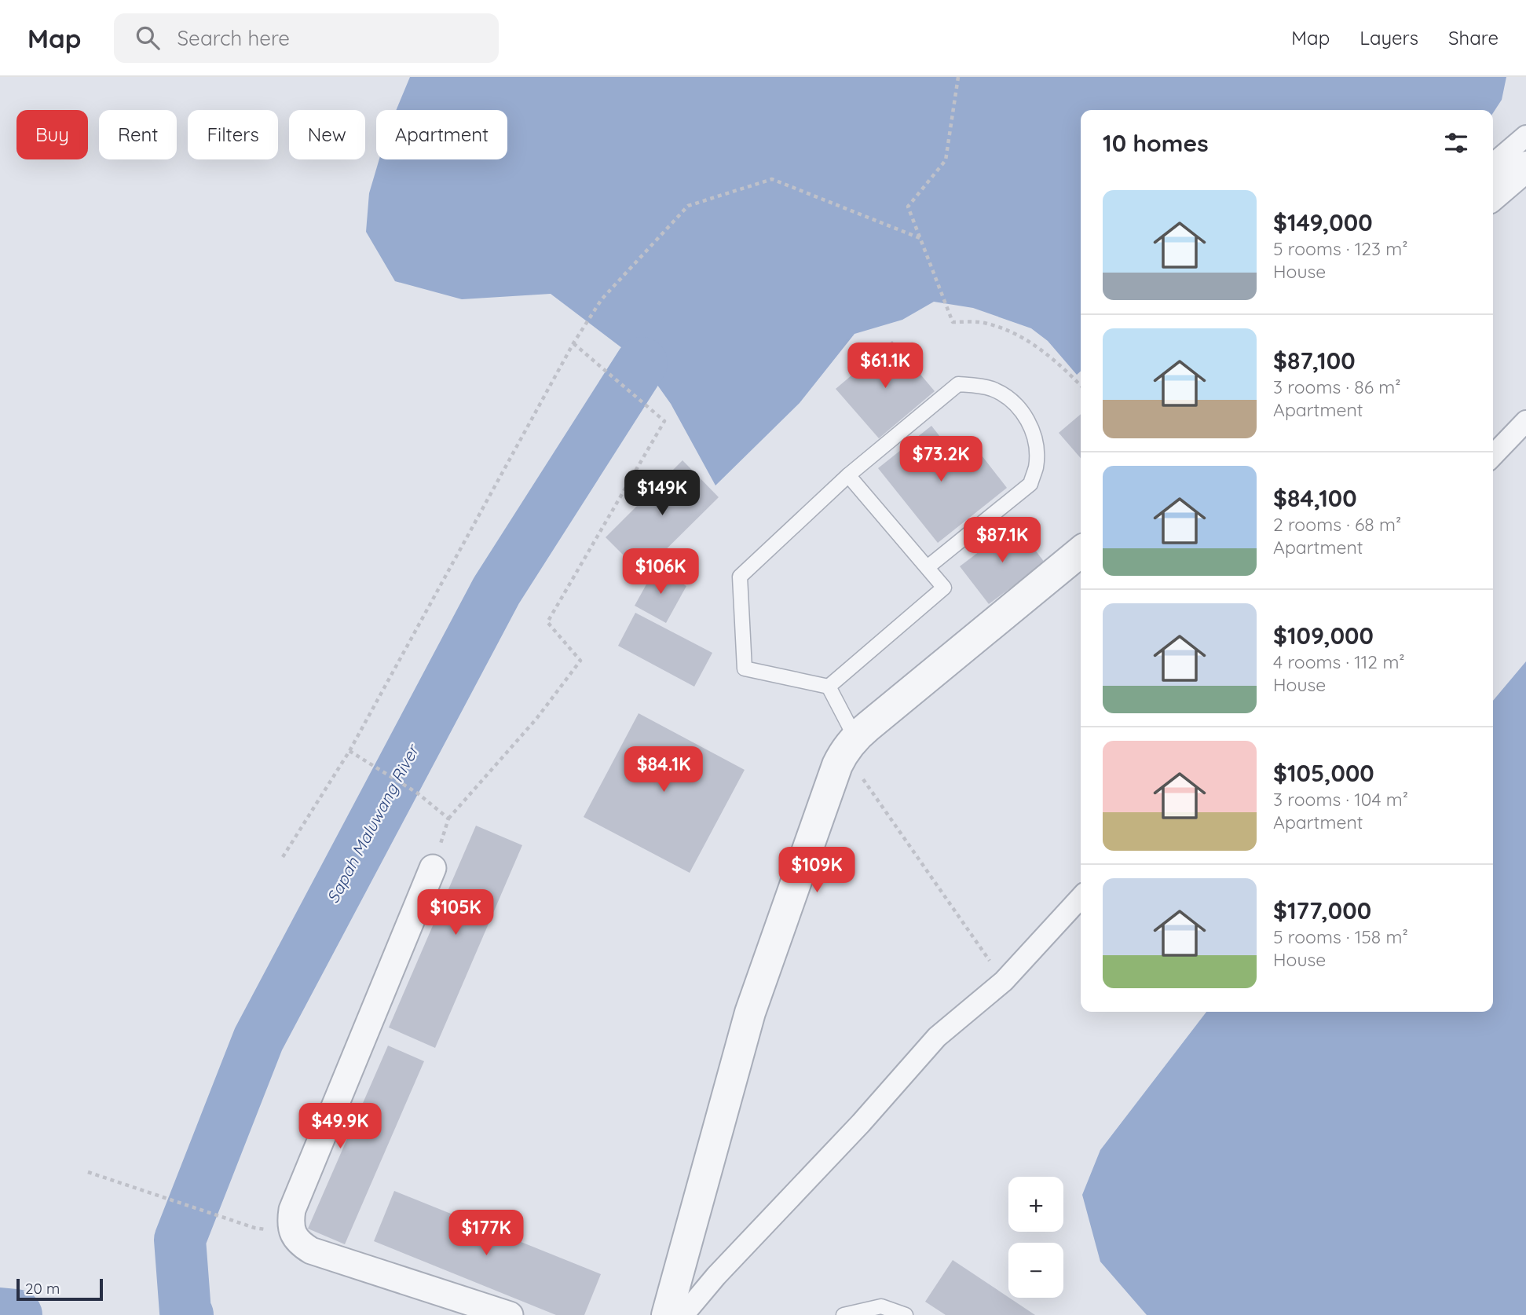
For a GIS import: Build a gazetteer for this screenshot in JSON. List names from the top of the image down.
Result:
{
  "water": ["Sapah Maluwang River"],
  "scale_bar": "20 m",
  "page": {
    "header": "Map",
    "search": "Search here",
    "nav": ["Map", "Layers", "Share"],
    "chip": [
      "Buy",
      "Rent",
      "Filters",
      "New",
      "Apartment"
    ],
    "heading": "10 homes",
    "list": [
      {
        "name": "$149,000",
        "note": "5 rooms · 123 m² · House"
      },
      {
        "name": "$87,100",
        "note": "3 rooms · 86 m² · Apartment"
      },
      {
        "name": "$84,100",
        "note": "2 rooms · 68 m² · Apartment"
      },
      {
        "name": "$109,000",
        "note": "4 rooms · 112 m² · House"
      },
      {
        "name": "$105,000",
        "note": "3 rooms · 104 m² · Apartment"
      },
      {
        "name": "$177,000",
        "note": "5 rooms · 158 m² · House"
      }
    ],
    "price": [
      "$61.1K",
      "$73.2K",
      "$149K",
      "$87.1K",
      "$106K",
      "$84.1K",
      "$109K",
      "$105K",
      "$49.9K",
      "$177K"
    ],
    "map_buttons": ["+", "−"],
    "scale": "20 m"
  }
}
